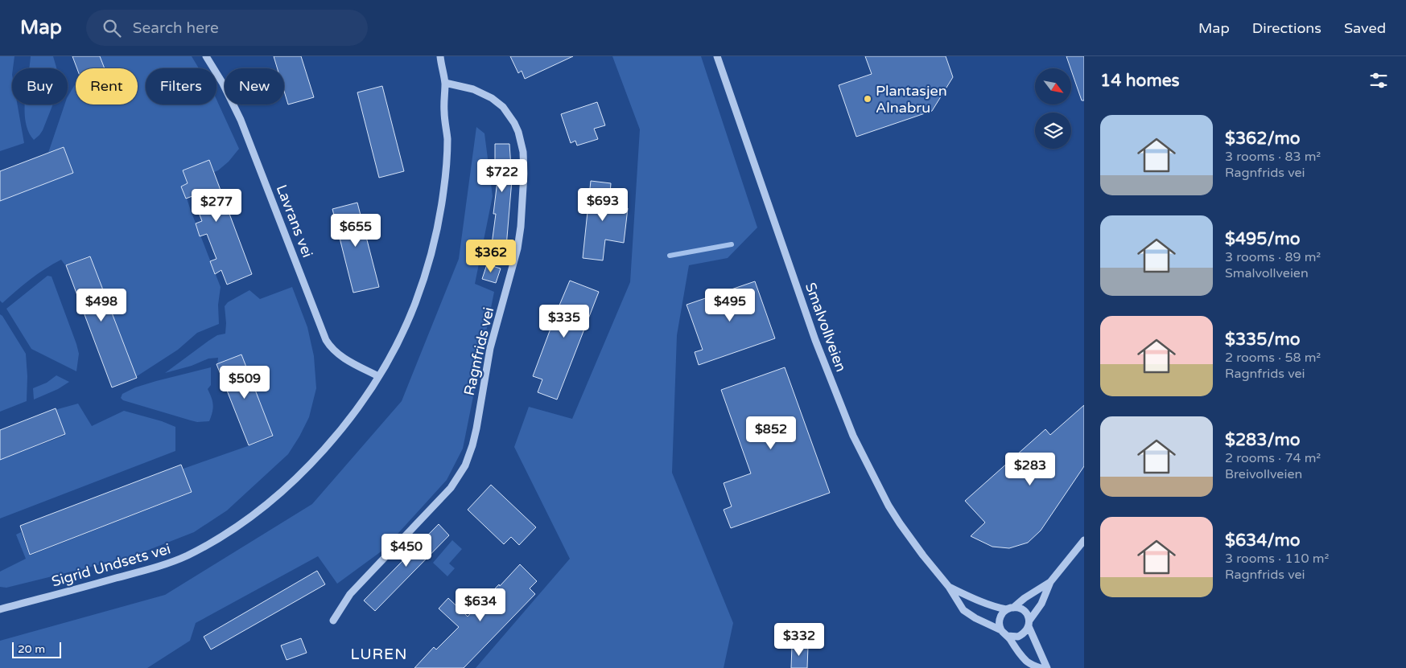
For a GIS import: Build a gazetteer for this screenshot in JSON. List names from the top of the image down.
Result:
{
  "streets": {
    "street": [
      "Lavrans vei",
      "Smalvollveien",
      "Ragnfrids vei",
      "Sigrid Undsets vei"
    ]
  },
  "crossings": [
    ["Lavrans vei", "Sigrid Undsets vei"],
    ["Ragnfrids vei", "Sigrid Undsets vei"]
  ],
  "districts": ["LUREN"],
  "places": ["Plantasjen Alnabru"],
  "scale_bar": "20 m",
  "north": "bottom right",
  "page": {
    "header": "Map",
    "search": "Search here",
    "nav": ["Map", "Directions", "Saved"],
    "heading": "14 homes",
    "chip": [
      "Buy",
      "Rent",
      "Filters",
      "New"
    ],
    "list": [
      {
        "name": "$362/mo",
        "note": "3 rooms · 83 m² · Ragnfrids vei"
      },
      {
        "name": "$495/mo",
        "note": "3 rooms · 89 m² · Smalvollveien"
      },
      {
        "name": "$335/mo",
        "note": "2 rooms · 58 m² · Ragnfrids vei"
      },
      {
        "name": "$283/mo",
        "note": "2 rooms · 74 m² · Breivollveien"
      },
      {
        "name": "$634/mo",
        "note": "3 rooms · 110 m² · Ragnfrids vei"
      }
    ],
    "price": [
      "$722",
      "$693",
      "$277",
      "$655",
      "$362",
      "$498",
      "$495",
      "$335",
      "$509",
      "$852",
      "$283",
      "$450",
      "$634",
      "$332"
    ],
    "scale": "20 m"
  }
}
